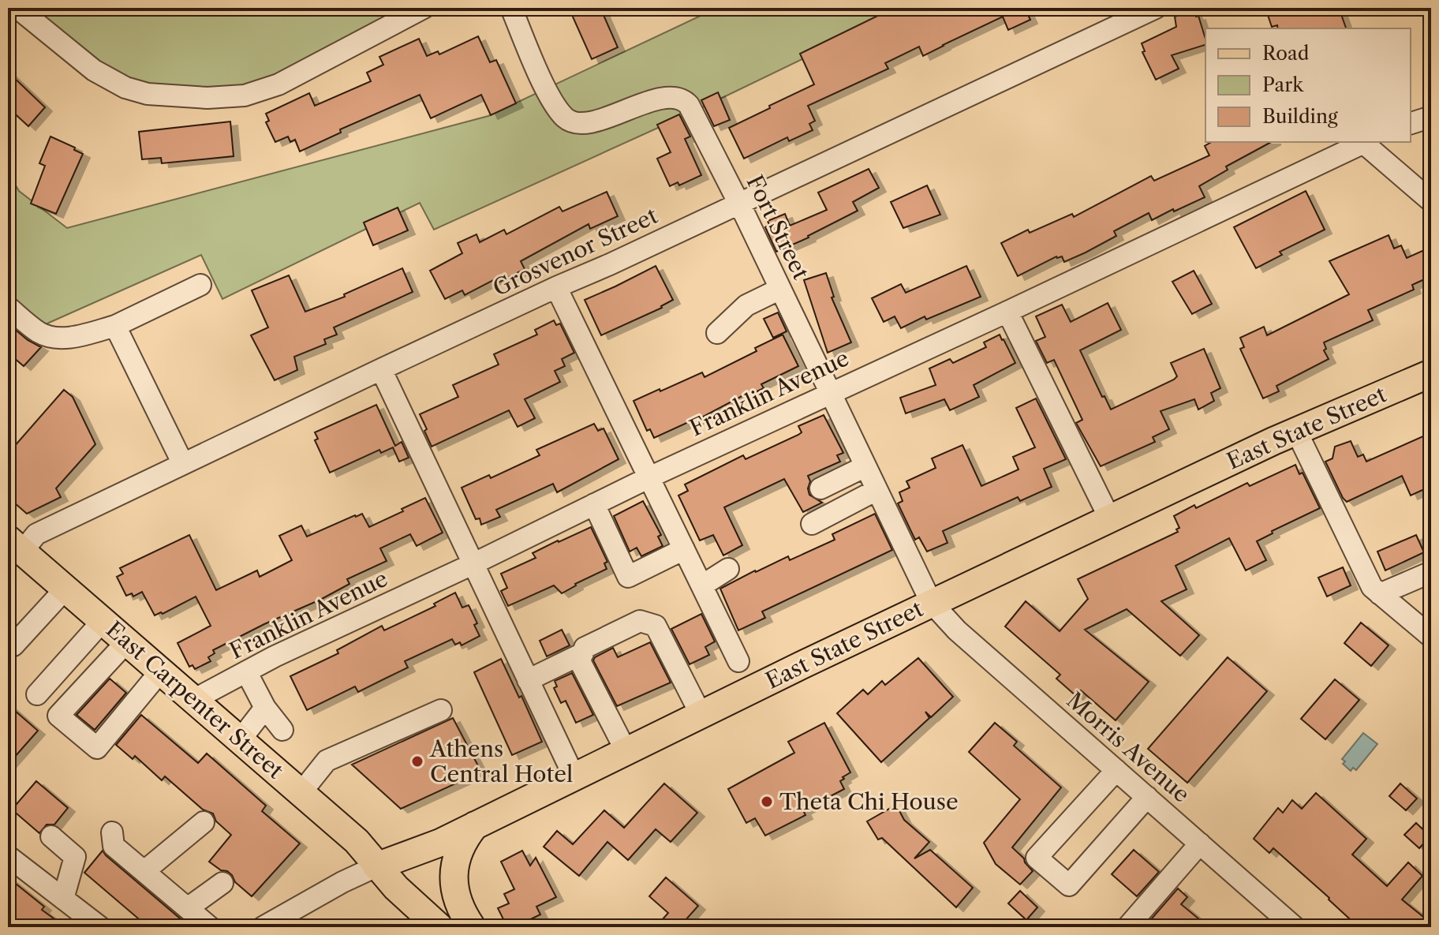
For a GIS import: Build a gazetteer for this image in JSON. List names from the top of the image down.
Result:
{
  "streets": {
    "main road": ["East State Street", "East Carpenter Street"],
    "street": [
      "Fort Street",
      "Grosvenor Street",
      "Franklin Avenue",
      "Morris Avenue"
    ]
  },
  "crossings": [
    ["Fort Street", "Grosvenor Street"],
    ["Fort Street", "Franklin Avenue"],
    ["Fort Street", "East State Street"],
    ["Fort Street", "Morris Avenue"],
    ["Grosvenor Street", "East Carpenter Street"],
    ["Franklin Avenue", "East Carpenter Street"],
    ["East State Street", "East Carpenter Street"],
    ["East State Street", "Morris Avenue"]
  ],
  "places": ["Athens Central Hotel", "Theta Chi House"],
  "legend": ["Road", "Park", "Building"]
}
